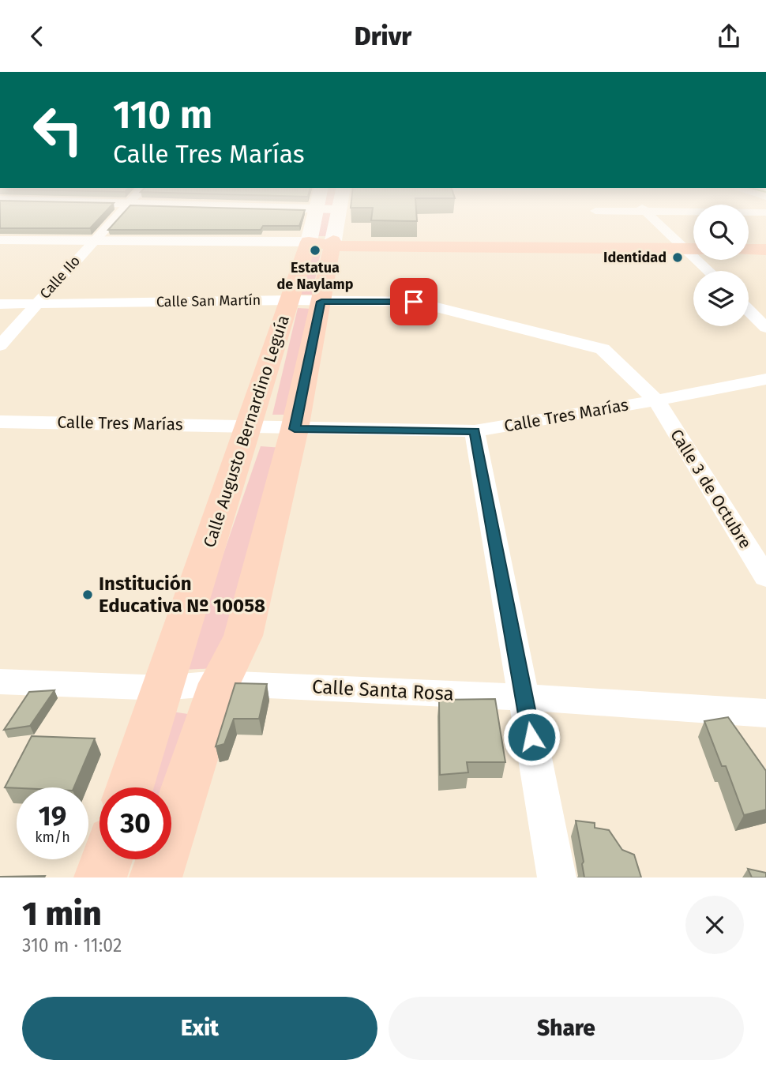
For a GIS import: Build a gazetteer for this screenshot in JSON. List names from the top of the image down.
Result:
{
  "streets": {
    "main road": ["Calle Augusto Bernardino Leguía"],
    "street": [
      "Calle Ilo",
      "Calle San Martín",
      "Calle Tres Marías",
      "Calle 3 de Octubre",
      "Calle Santa Rosa"
    ]
  },
  "crossings": [
    ["Calle Ilo", "Calle San Martín"],
    ["Calle San Martín", "Calle Tres Marías"],
    ["Calle San Martín", "Calle Augusto Bernardino Leguía"],
    ["Calle San Martín", "Calle 3 de Octubre"],
    ["Calle Tres Marías", "Calle Augusto Bernardino Leguía"],
    ["Calle Tres Marías", "Calle 3 de Octubre"],
    ["Calle Augusto Bernardino Leguía", "Calle Santa Rosa"]
  ],
  "places": ["Estatua de Naylamp", "Identidad", "Institución Educativa Nº 10058"],
  "page": {
    "header": "Drivr",
    "turn": ["110 m", "Calle Tres Marías"],
    "speed": "19 km/h",
    "limit": "30",
    "heading": ["1 min", "310 m · 11:02"],
    "buttons": ["Exit", "Share"]
  }
}
